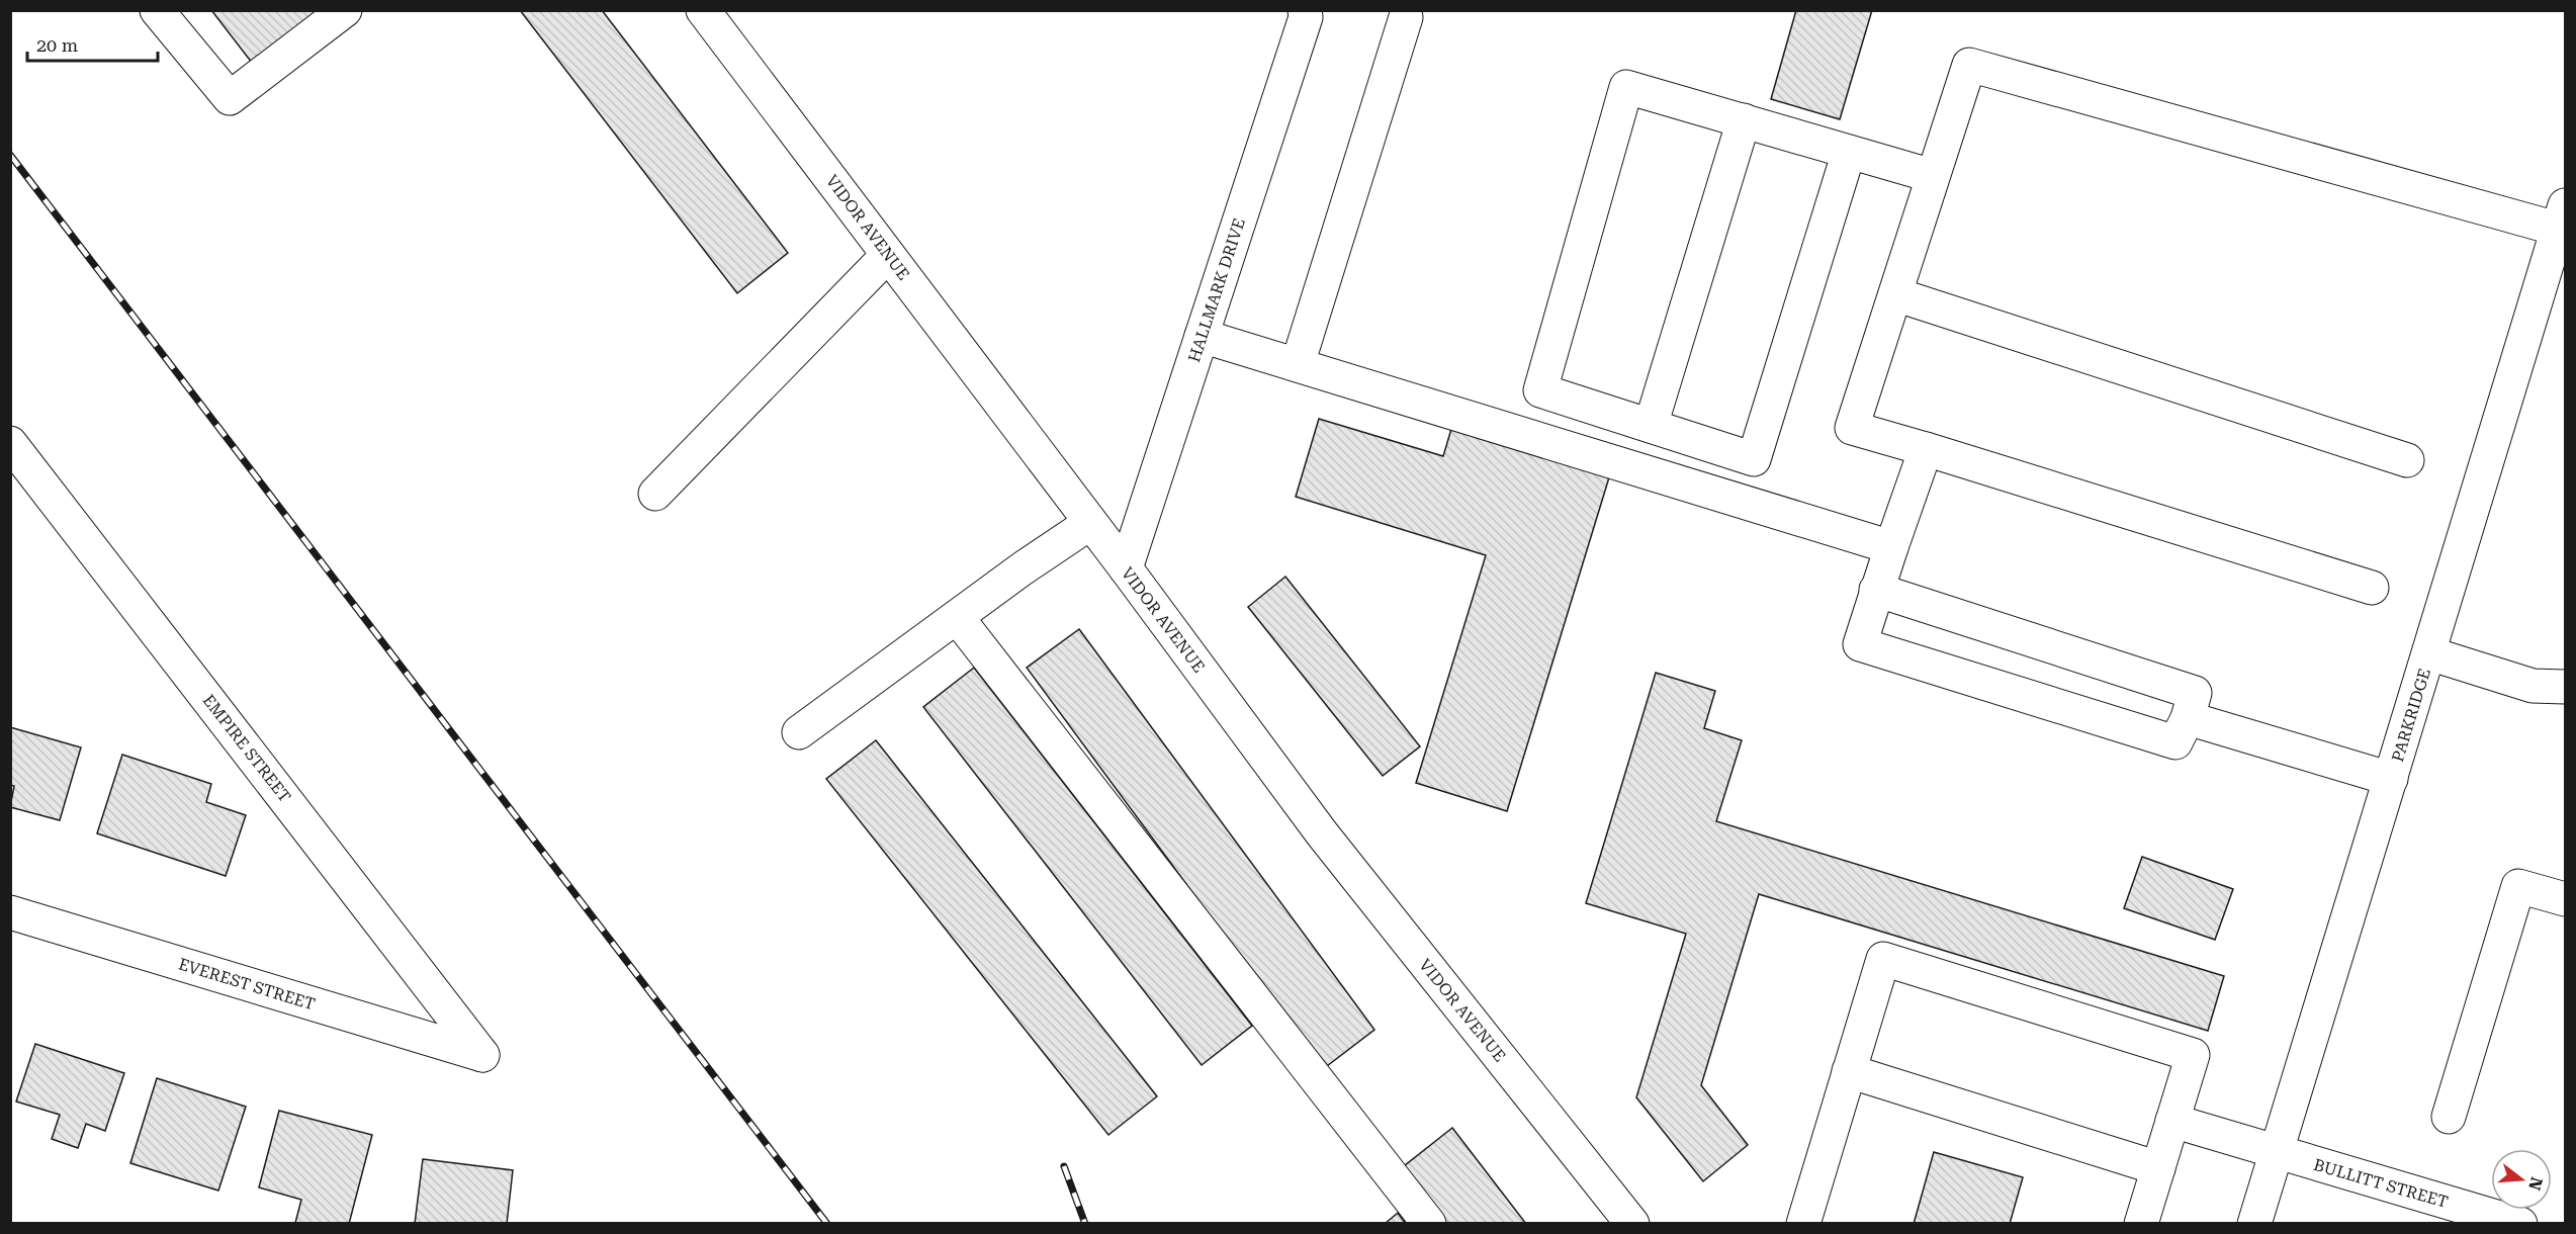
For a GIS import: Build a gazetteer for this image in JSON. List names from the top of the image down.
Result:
{
  "streets": {
    "street": [
      "VIDOR AVENUE",
      "HALLMARK DRIVE",
      "PARKRIDGE",
      "EMPIRE STREET",
      "EVEREST STREET",
      "BULLITT STREET"
    ]
  },
  "crossings": [
    ["VIDOR AVENUE", "HALLMARK DRIVE"],
    ["PARKRIDGE", "BULLITT STREET"],
    ["EMPIRE STREET", "EVEREST STREET"]
  ],
  "scale_bar": "20 m",
  "north": "right"
}
